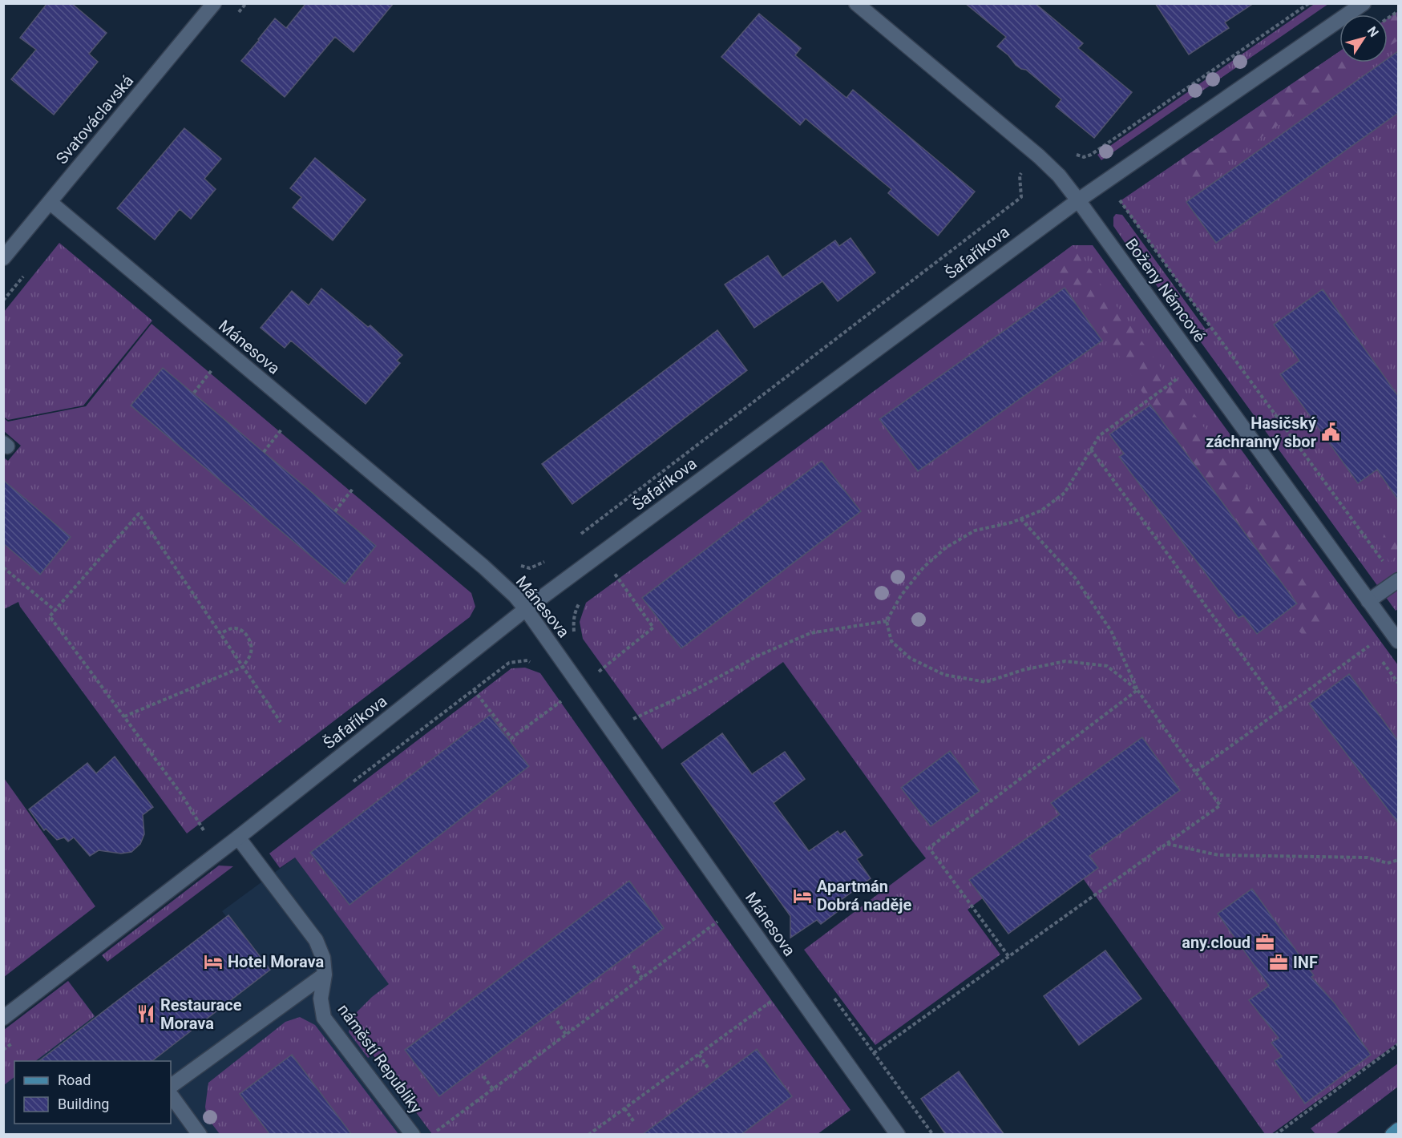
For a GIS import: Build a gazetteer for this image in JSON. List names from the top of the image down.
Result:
{
  "streets": {
    "street": [
      "Svatováclavská",
      "Šafaříkova",
      "Boženy Němcové",
      "Mánesova",
      "náměstí Republiky"
    ]
  },
  "crossings": [
    ["Svatováclavská", "Mánesova"],
    ["Šafaříkova", "Boženy Němcové"],
    ["Šafaříkova", "Mánesova"],
    ["Šafaříkova", "náměstí Republiky"]
  ],
  "places": {
    "public building": ["Hasičský záchranný sbor"],
    "hotel": ["Apartmán Dobrá naděje", "Hotel Morava"],
    "office": ["any.cloud", "INF"],
    "restaurant": ["Restaurace Morava"]
  },
  "legend": ["Road", "Building"],
  "north": "top right"
}
